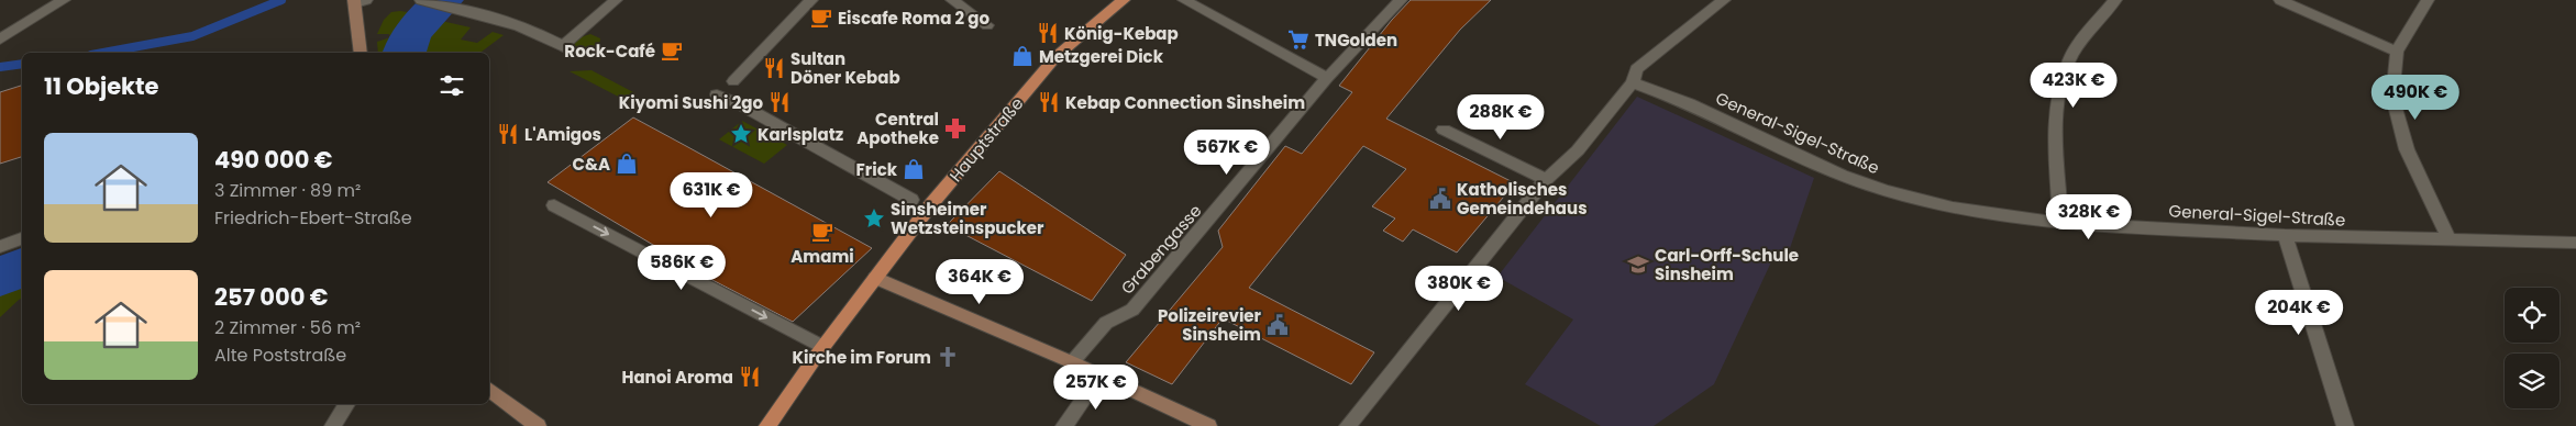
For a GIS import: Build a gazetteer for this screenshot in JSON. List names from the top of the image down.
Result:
{
  "streets": {
    "main road": ["Hauptstraße"],
    "street": ["General-Sigel-Straße", "Grabengasse"]
  },
  "places": {
    "cafe": ["Eiscafe Roma 2 go", "Rock-Café", "Amami"],
    "restaurant": [
      "König-Kebap",
      "Sultan Döner Kebab",
      "Kiyomi Sushi 2go",
      "Kebap Connection Sinsheim",
      "L'Amigos",
      "Hanoi Aroma"
    ],
    "supermarket": ["TNGolden"],
    "shop": ["Metzgerei Dick", "C&A", "Frick"],
    "pharmacy": ["Central Apotheke"],
    "place": ["Karlsplatz", "Sinsheimer Wetzsteinspucker"],
    "public building": ["Katholisches Gemeindehaus", "Polizeirevier Sinsheim"],
    "school or university": ["Carl-Orff-Schule Sinsheim"],
    "church": ["Kirche im Forum"]
  },
  "page": {
    "heading": "11 Objekte",
    "price": [
      "423K €",
      "490K €",
      "288K €",
      "567K €",
      "631K €",
      "328K €",
      "586K €",
      "364K €",
      "380K €",
      "204K €",
      "257K €"
    ],
    "list": [
      {
        "name": "490 000 €",
        "note": "3 Zimmer · 89 m² · Friedrich-Ebert-Straße"
      },
      {
        "name": "257 000 €",
        "note": "2 Zimmer · 56 m² · Alte Poststraße"
      }
    ]
  }
}
